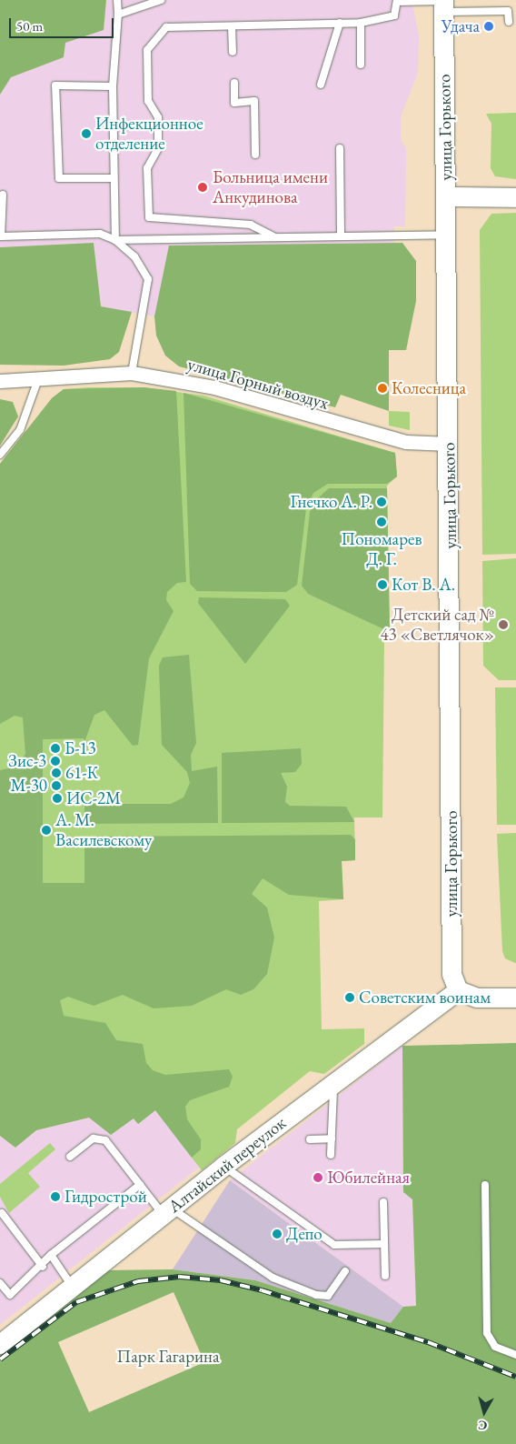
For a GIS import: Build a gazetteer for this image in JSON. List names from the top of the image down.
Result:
{
  "streets": {
    "main road": ["улица Горького", "Алтайский переулок"],
    "street": ["улица Горный воздух"]
  },
  "crossings": [
    ["улица Горького", "улица Горный воздух"],
    ["улица Горького", "Алтайский переулок"]
  ],
  "parks": ["Парк Гагарина"],
  "places": [
    "Удача",
    "Инфекционное отделение",
    "Больница имени Анкудинова",
    "Колесница",
    "Гнечко А. Р.",
    "Пономарев Д. Г.",
    "Кот В. А.",
    "Детский сад № 43 «Светлячок»",
    "Б-13",
    "Зис-3",
    "61-К",
    "М-30",
    "ИС-2М",
    "А. М. Василевскому",
    "Советским воинам",
    "Юбилейная",
    "Гидрострой",
    "Депо"
  ],
  "scale_bar": "50 m",
  "north": "bottom"
}
